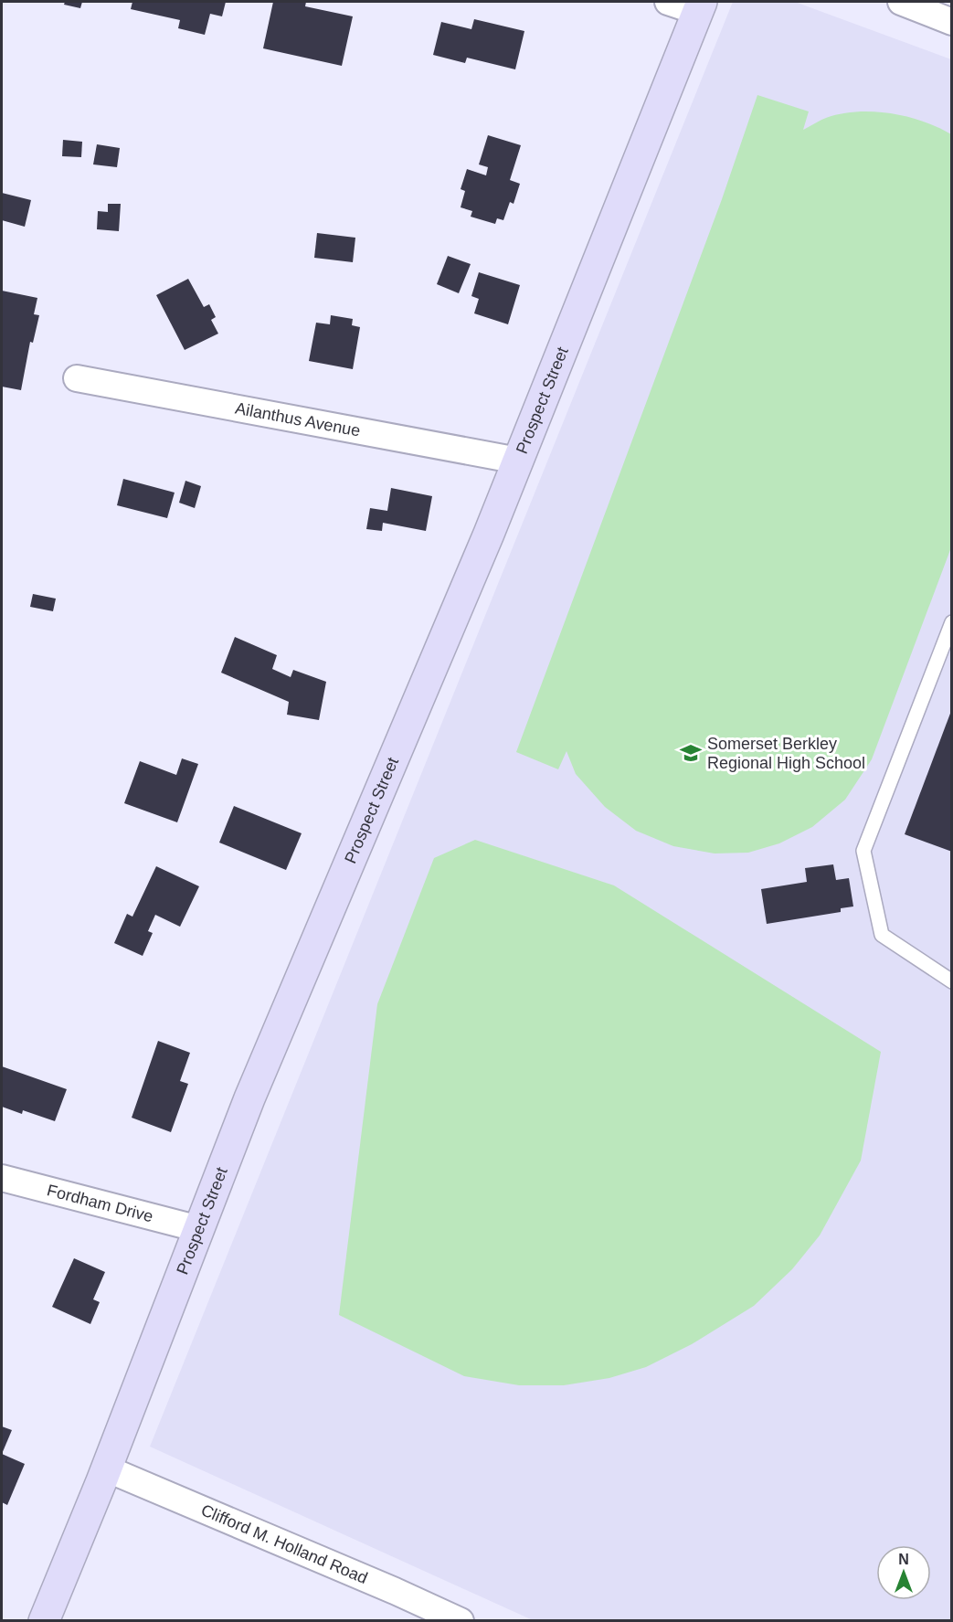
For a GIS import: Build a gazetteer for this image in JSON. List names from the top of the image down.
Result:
{
  "streets": {
    "street": [
      "Prospect Street",
      "Ailanthus Avenue",
      "Fordham Drive",
      "Clifford M. Holland Road"
    ]
  },
  "crossings": [
    ["Prospect Street", "Ailanthus Avenue"],
    ["Prospect Street", "Fordham Drive"],
    ["Prospect Street", "Clifford M. Holland Road"]
  ],
  "places": {
    "school or university": ["Somerset Berkley Regional High School"]
  },
  "north": "top"
}
